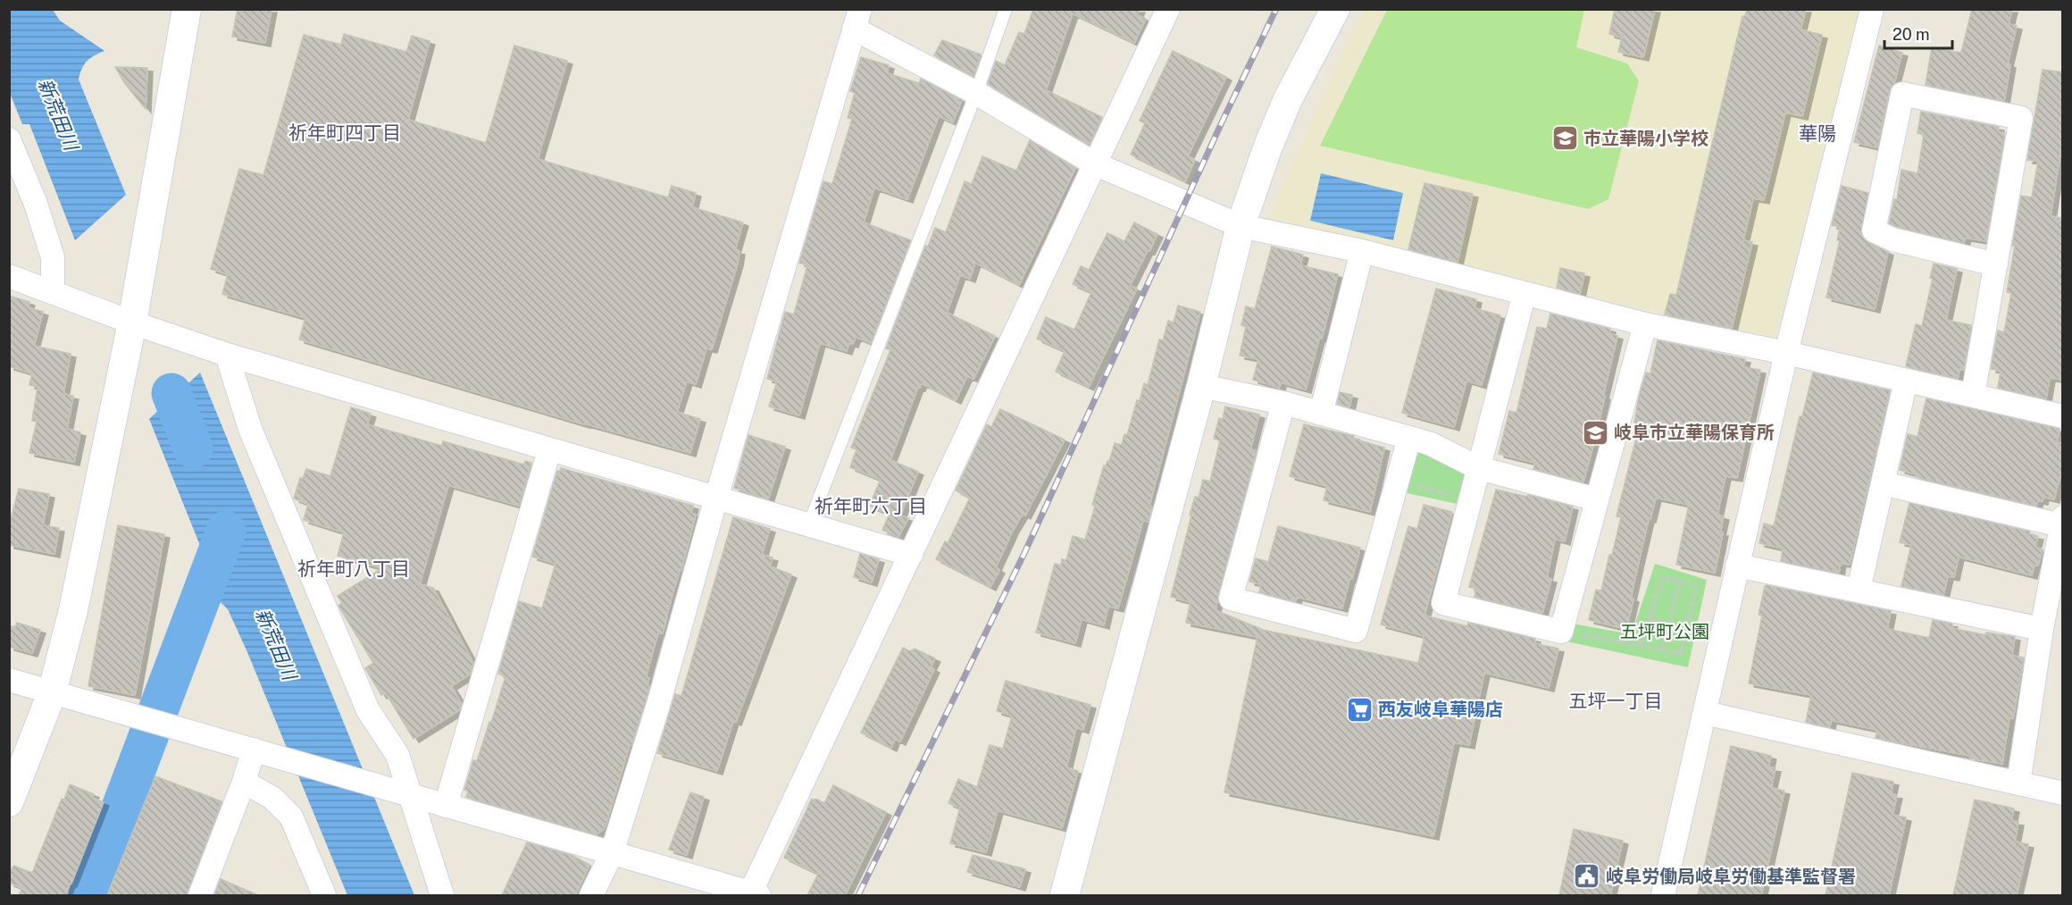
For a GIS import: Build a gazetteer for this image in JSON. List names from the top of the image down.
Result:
{
  "districts": [
    "祈年町四丁目",
    "華陽",
    "祈年町六丁目",
    "祈年町八丁目",
    "五坪一丁目"
  ],
  "water": ["新荒田川"],
  "parks": ["五坪町公園"],
  "places": {
    "school or university": ["市立華陽小学校", "岐阜市立華陽保育所"],
    "supermarket": ["西友岐阜華陽店"],
    "public building": ["岐阜労働局岐阜労働基準監督署"]
  },
  "scale_bar": "20 m"
}
